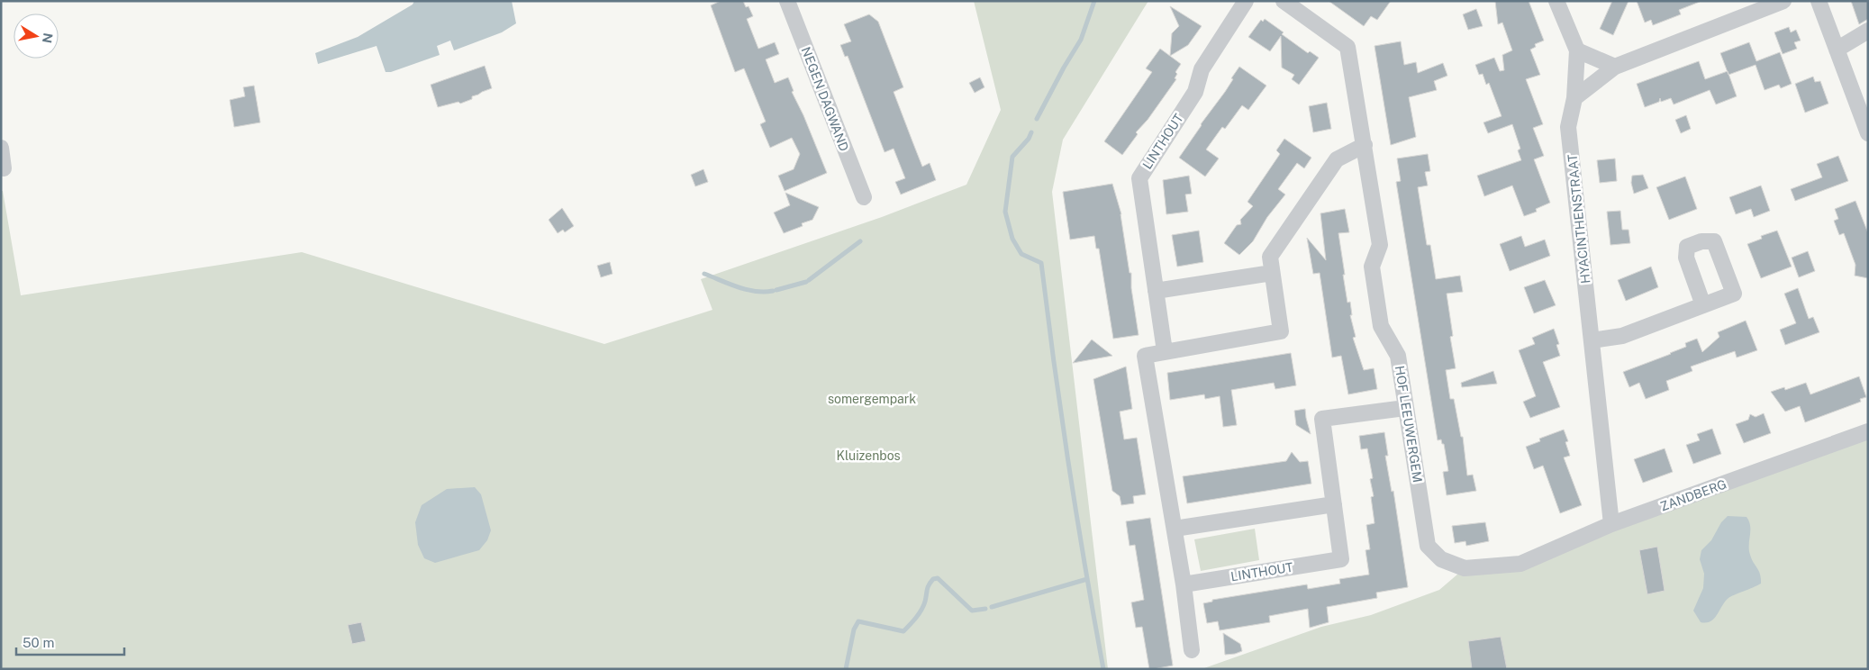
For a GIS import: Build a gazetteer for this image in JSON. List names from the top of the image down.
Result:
{
  "streets": {
    "street": [
      "NEGEN DAGWAND",
      "LINTHOUT",
      "HYACINTHENSTRAAT",
      "HOF LEEUWERGEM",
      "ZANDBERG"
    ]
  },
  "crossings": [
    ["LINTHOUT", "HOF LEEUWERGEM"],
    ["HYACINTHENSTRAAT", "ZANDBERG"],
    ["HOF LEEUWERGEM", "ZANDBERG"]
  ],
  "parks": ["somergempark", "Kluizenbos"],
  "scale_bar": "50 m",
  "north": "right"
}
